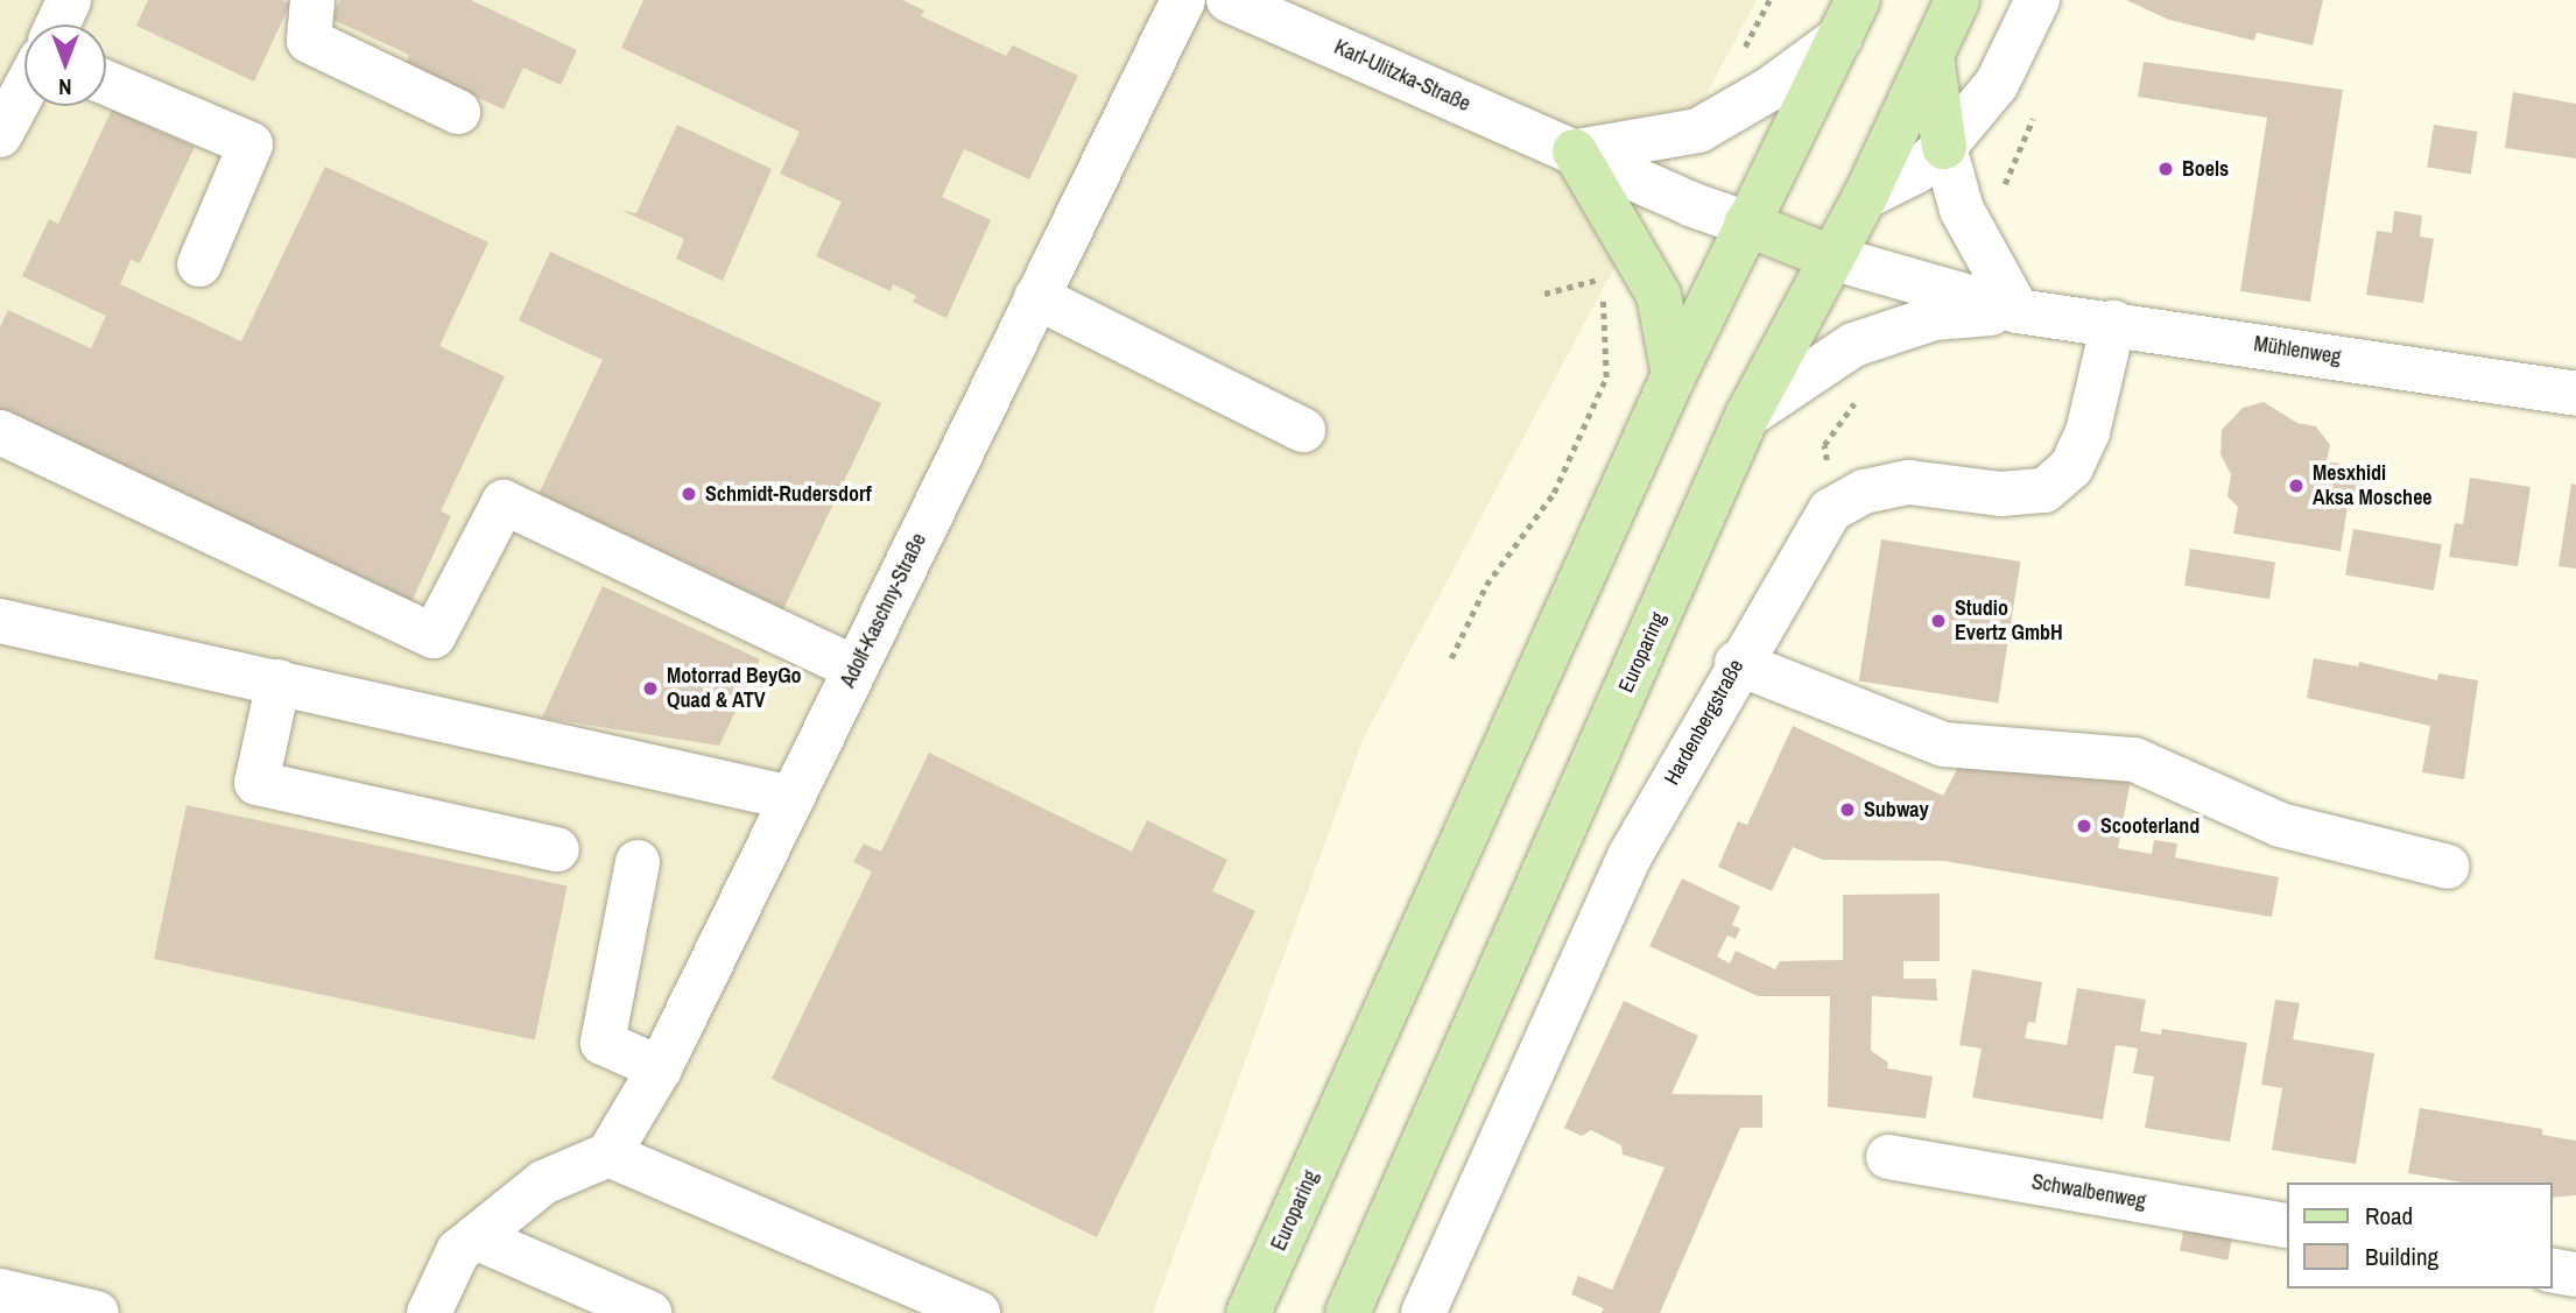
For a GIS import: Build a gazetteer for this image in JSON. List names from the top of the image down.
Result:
{
  "streets": {
    "main road": ["Europaring"],
    "street": [
      "Karl-Ulitzka-Straße",
      "Mühlenweg",
      "Adolf-Kaschny-Straße",
      "Hardenbergstraße",
      "Schwalbenweg"
    ]
  },
  "crossings": [
    ["Karl-Ulitzka-Straße", "Europaring"],
    ["Mühlenweg", "Europaring"]
  ],
  "places": [
    "Boels",
    "Mesxhidi Aksa Moschee",
    "Schmidt-Rudersdorf",
    "Studio Evertz GmbH",
    "Motorrad BeyGo Quad & ATV",
    "Subway",
    "Scooterland"
  ],
  "legend": ["Road", "Building"],
  "north": "bottom"
}
